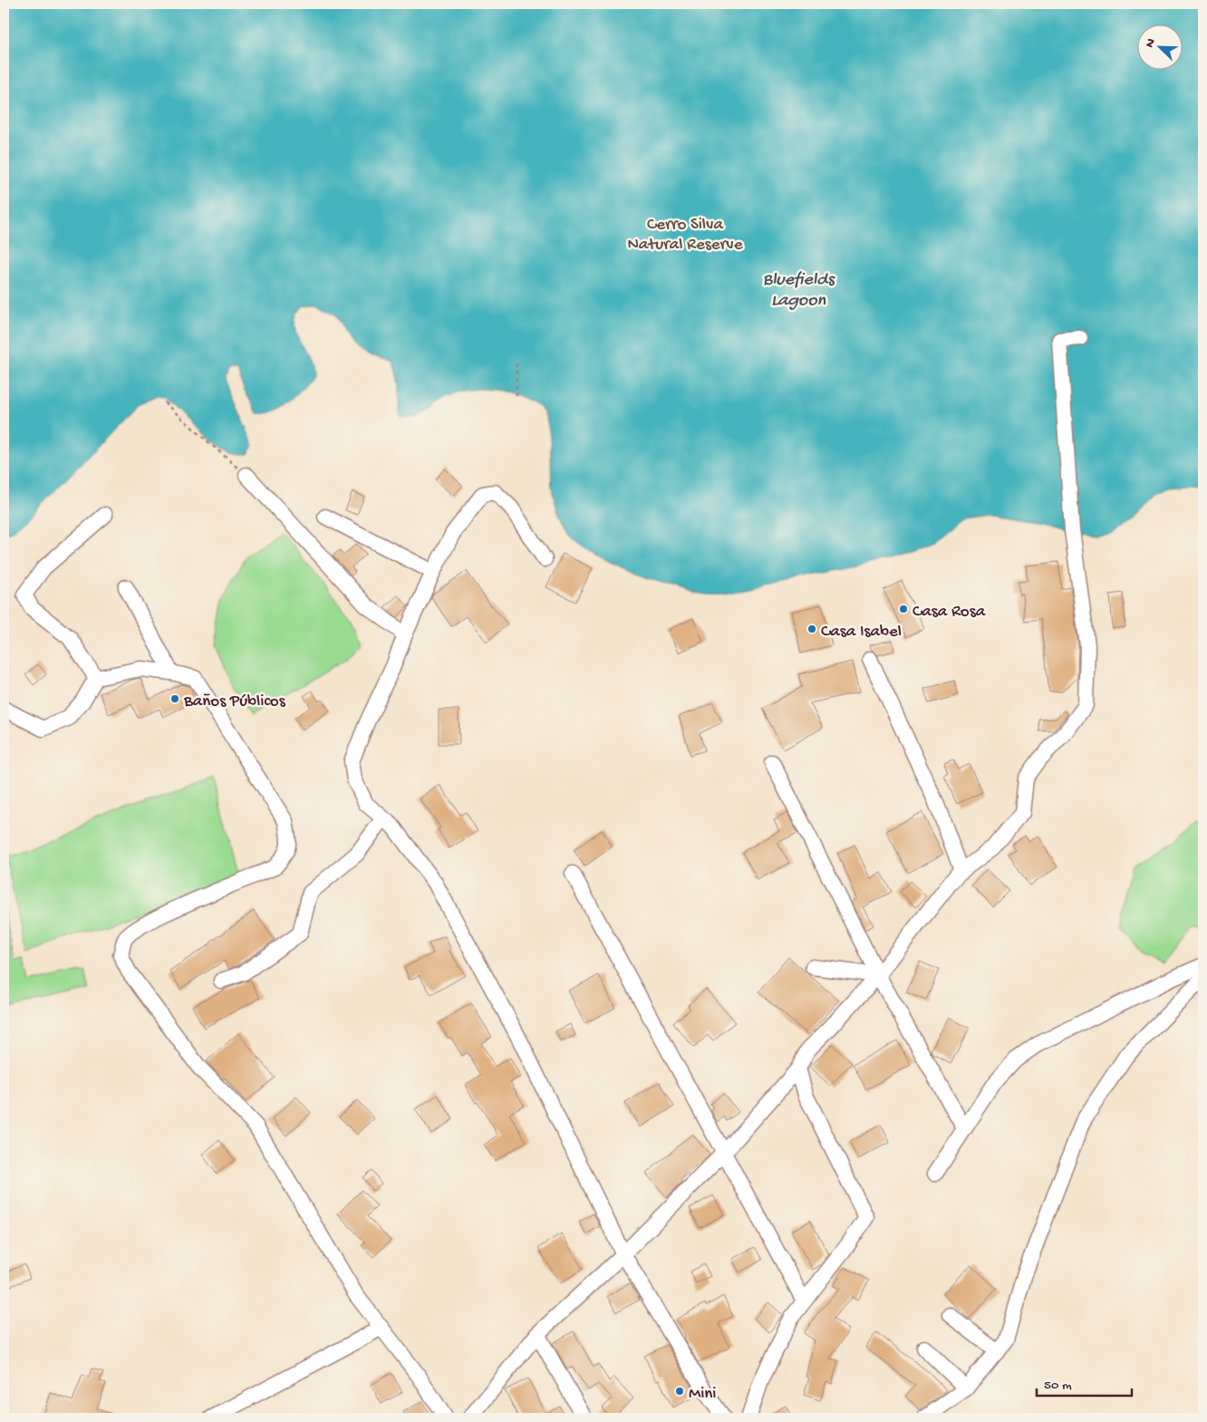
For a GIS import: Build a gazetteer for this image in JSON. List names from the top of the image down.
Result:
{
  "water": ["Bluefields Lagoon"],
  "parks": ["Cerro Silva Natural Reserve"],
  "places": [
    "Casa Rosa",
    "Casa Isabel",
    "Baños Públicos",
    "Mini"
  ],
  "scale_bar": "50 m",
  "north": "top left"
}
